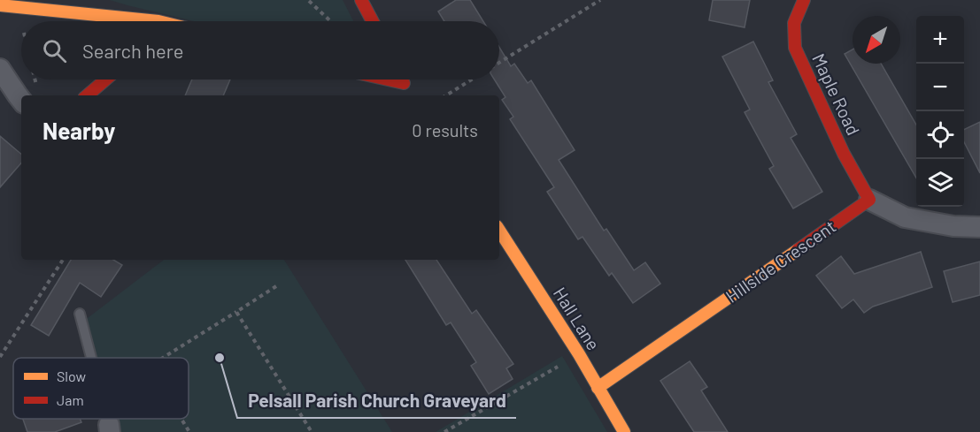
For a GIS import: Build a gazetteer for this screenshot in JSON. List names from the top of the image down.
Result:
{
  "streets": {
    "street": ["Maple Road", "Hillside Crescent", "Hall Lane"]
  },
  "crossings": [
    ["Maple Road", "Hillside Crescent"],
    ["Hillside Crescent", "Hall Lane"]
  ],
  "places": ["Pelsall Parish Church Graveyard"],
  "legend": ["Slow", "Jam"],
  "north": "bottom left",
  "page": {
    "map_buttons": ["+", "−"],
    "search": "Search here",
    "heading": ["Nearby", "0 results"]
  }
}
